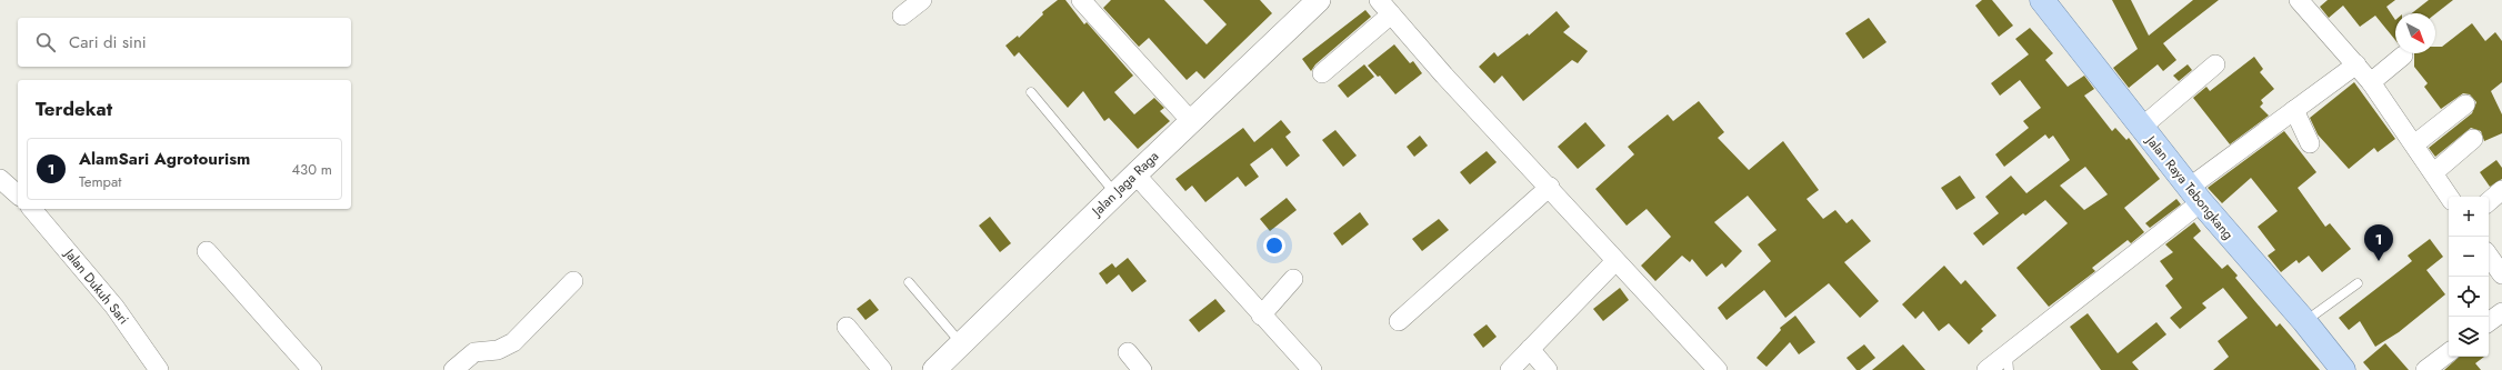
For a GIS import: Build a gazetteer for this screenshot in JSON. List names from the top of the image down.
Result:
{
  "streets": {
    "main road": ["Jalan Raya Tebongkang"],
    "street": ["Jalan Jaga Raga", "Jalan Dukuh Sari"]
  },
  "north": "bottom right",
  "page": {
    "search": "Cari di sini",
    "heading": "Terdekat",
    "list": [
      {
        "mark": "1",
        "name": "AlamSari Agrotourism",
        "note": "Tempat",
        "value": "430 m"
      }
    ],
    "map_buttons": ["+", "−"],
    "pins": "1"
  }
}
